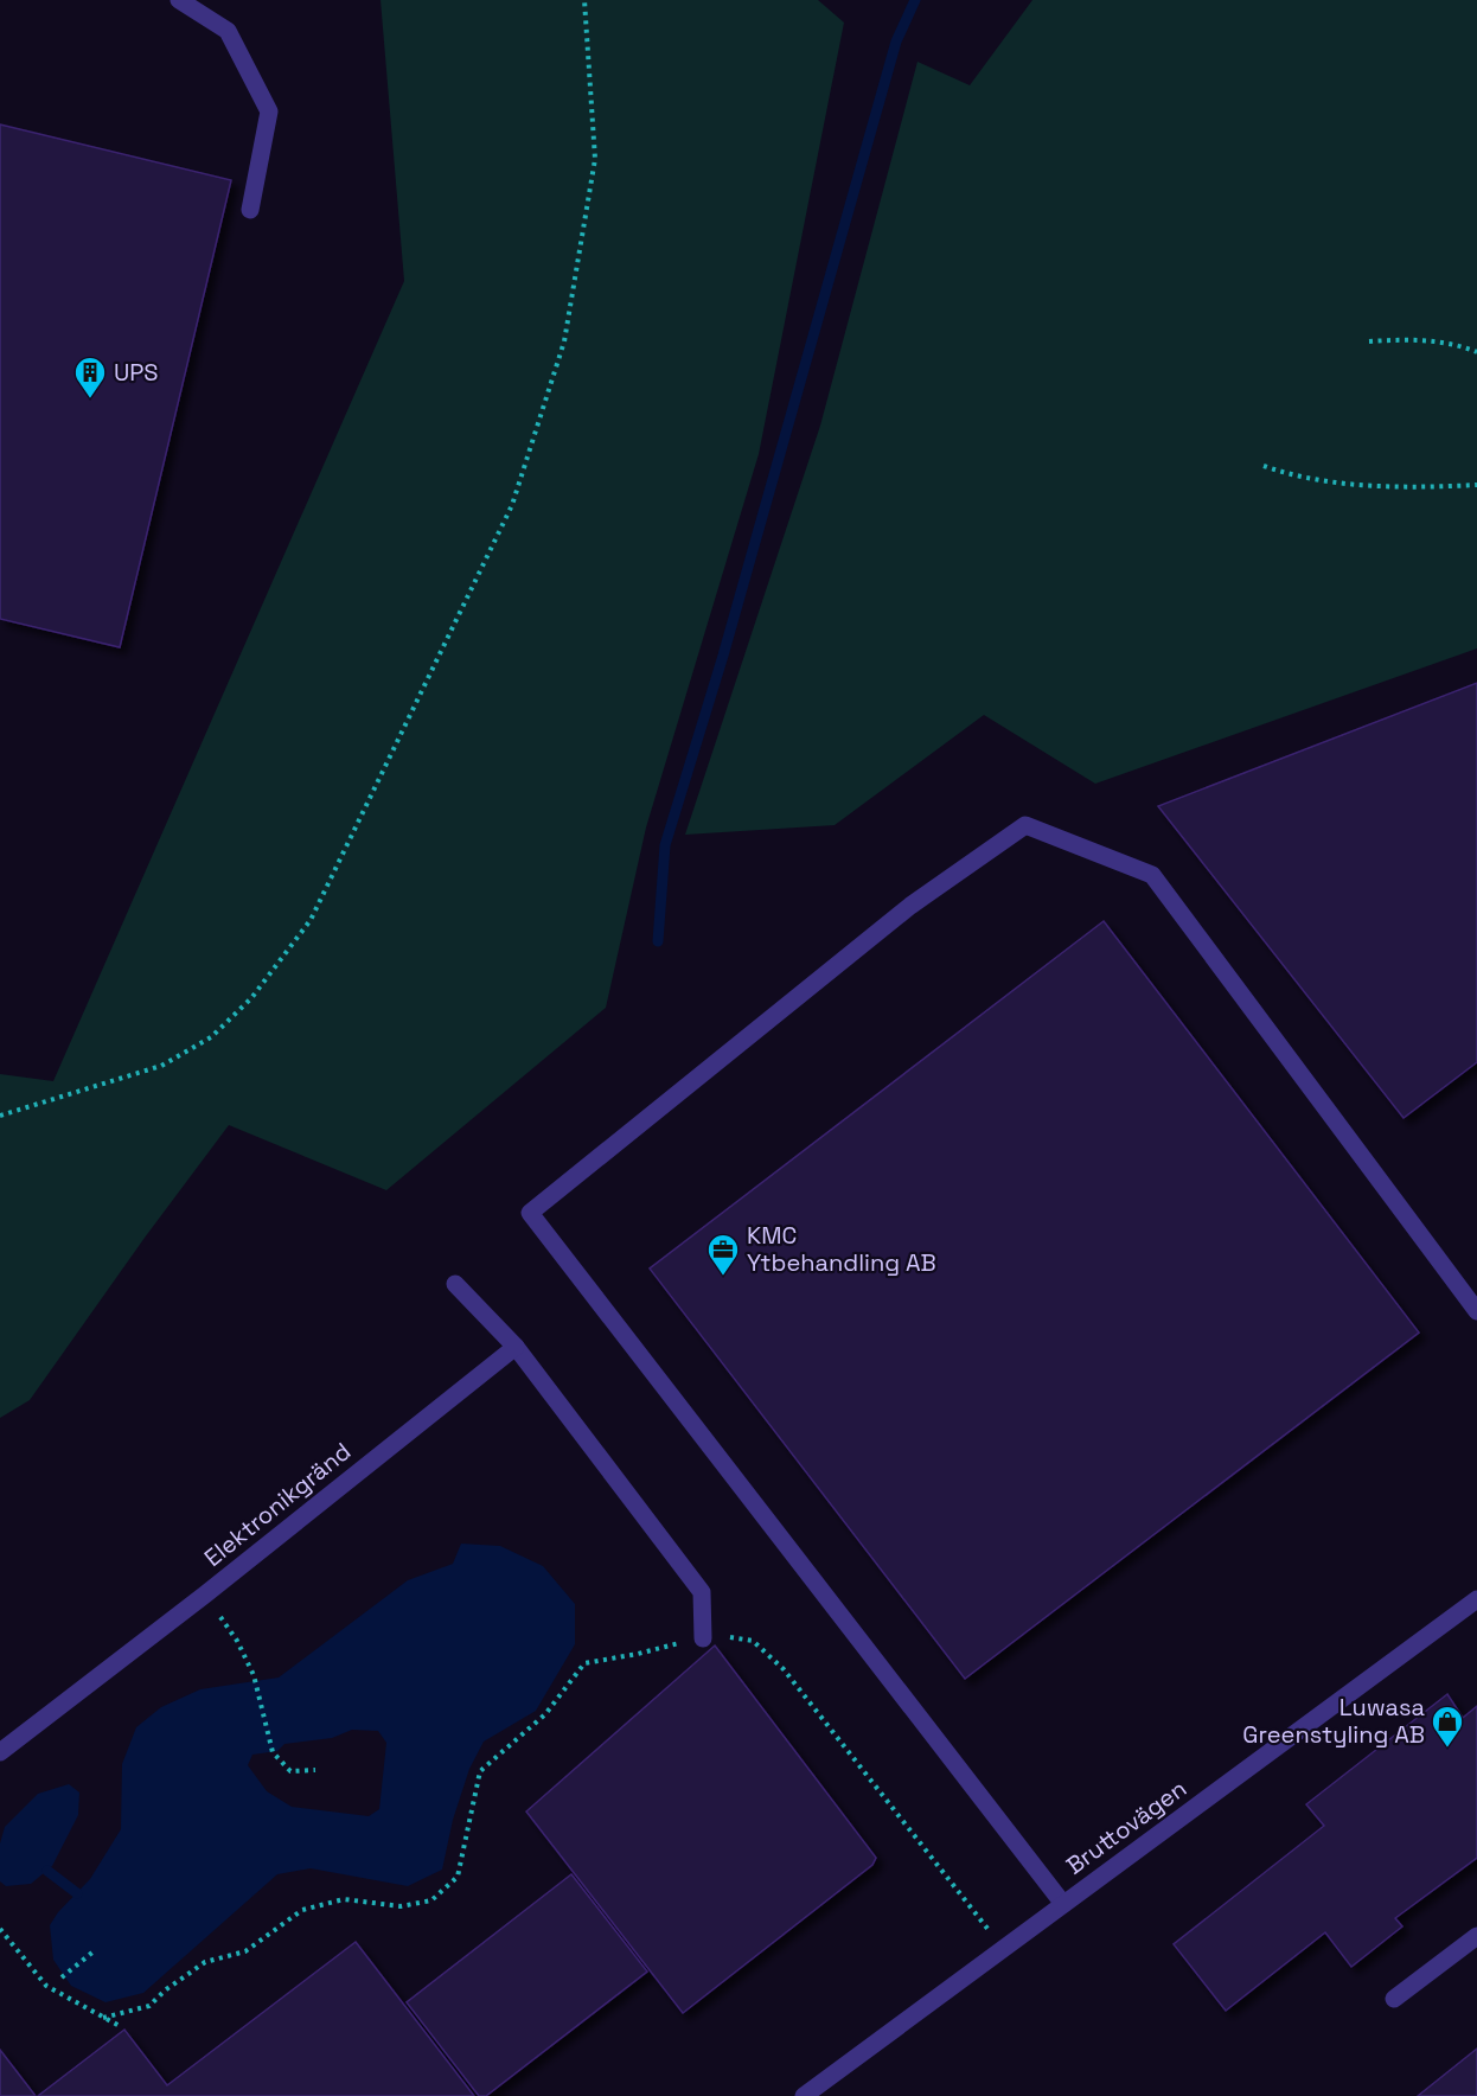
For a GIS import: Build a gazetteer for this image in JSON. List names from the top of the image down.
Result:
{
  "streets": {
    "street": ["Elektronikgränd", "Bruttovägen"]
  },
  "places": {
    "building": ["UPS"],
    "office": ["KMC Ytbehandling AB"],
    "shop": ["Luwasa Greenstyling AB"]
  }
}
